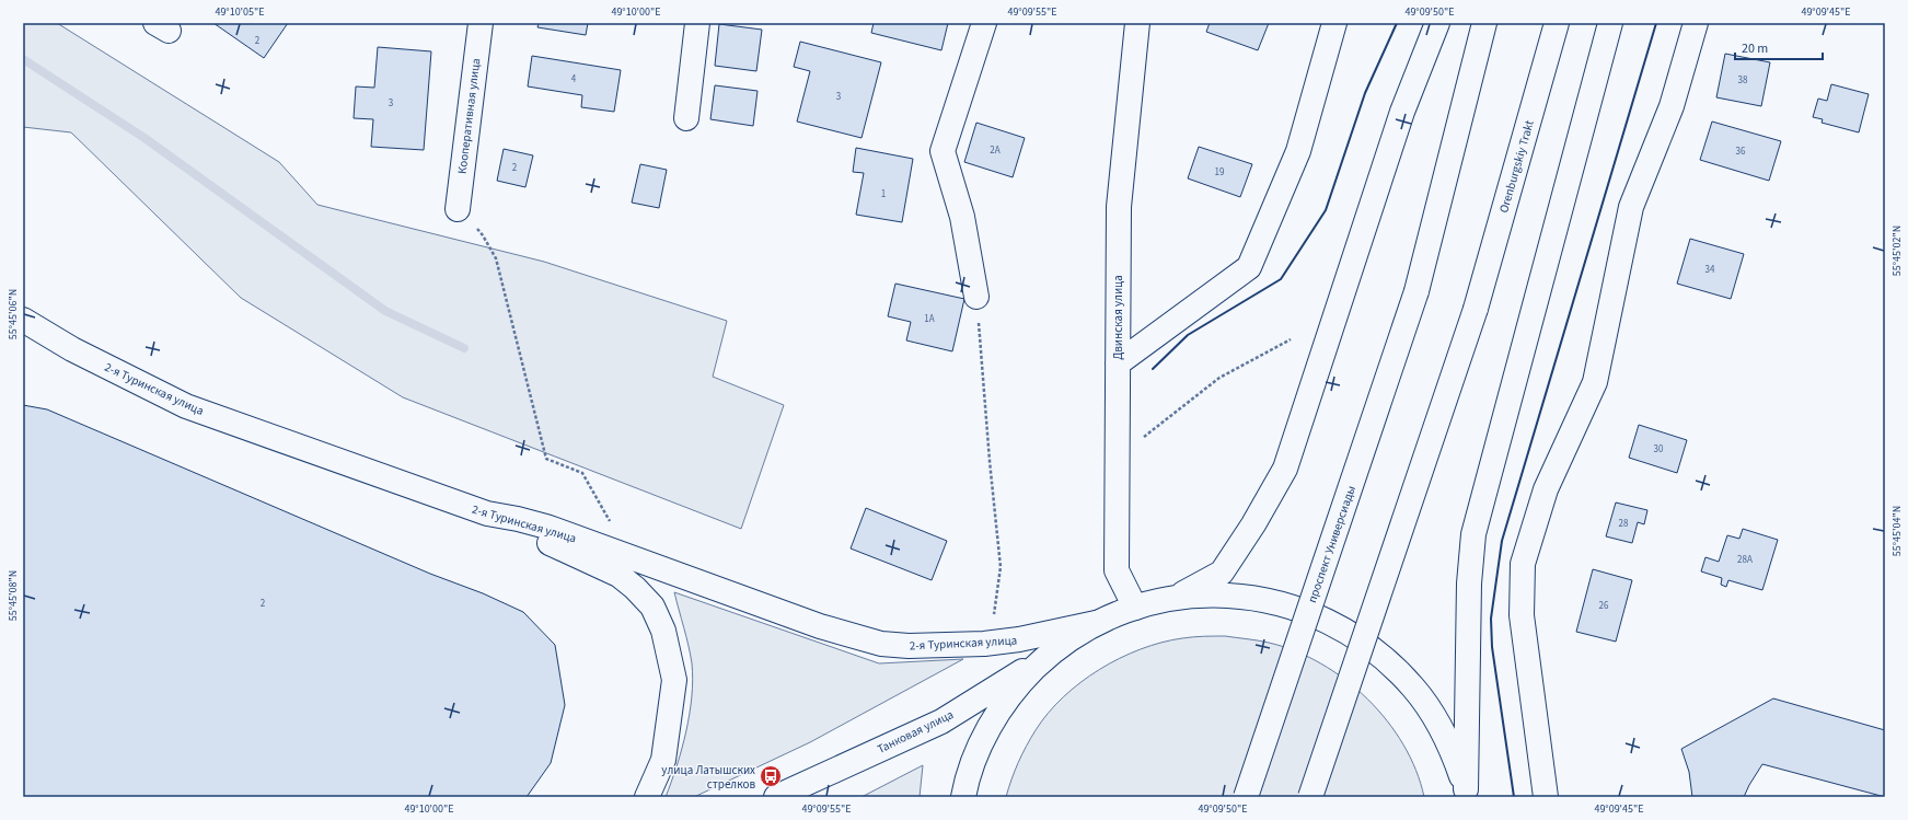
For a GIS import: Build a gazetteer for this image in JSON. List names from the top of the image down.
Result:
{
  "streets": {
    "main road": [
      "Кооперативная улица",
      "Orenburgskiy Trakt",
      "Двинская улица",
      "2-я Туринская улица",
      "проспект Универсиады",
      "Танковая улица"
    ]
  },
  "places": {
    "bus stop": ["улица Латышских стрелков"]
  },
  "house_numbers": [
    "2",
    "4",
    "38",
    "3",
    "3",
    "2А",
    "36",
    "2",
    "19",
    "1",
    "34",
    "1А",
    "30",
    "28",
    "28А",
    "2",
    "26"
  ],
  "scale_bar": "20 m",
  "coordinates": [
    "49°10'05\"E",
    "49°10'00\"E",
    "49°09'55\"E",
    "49°09'50\"E",
    "49°09'45\"E",
    "55°45'02\"N",
    "55°45'06\"N",
    "55°45'04\"N",
    "55°45'08\"N"
  ]
}
